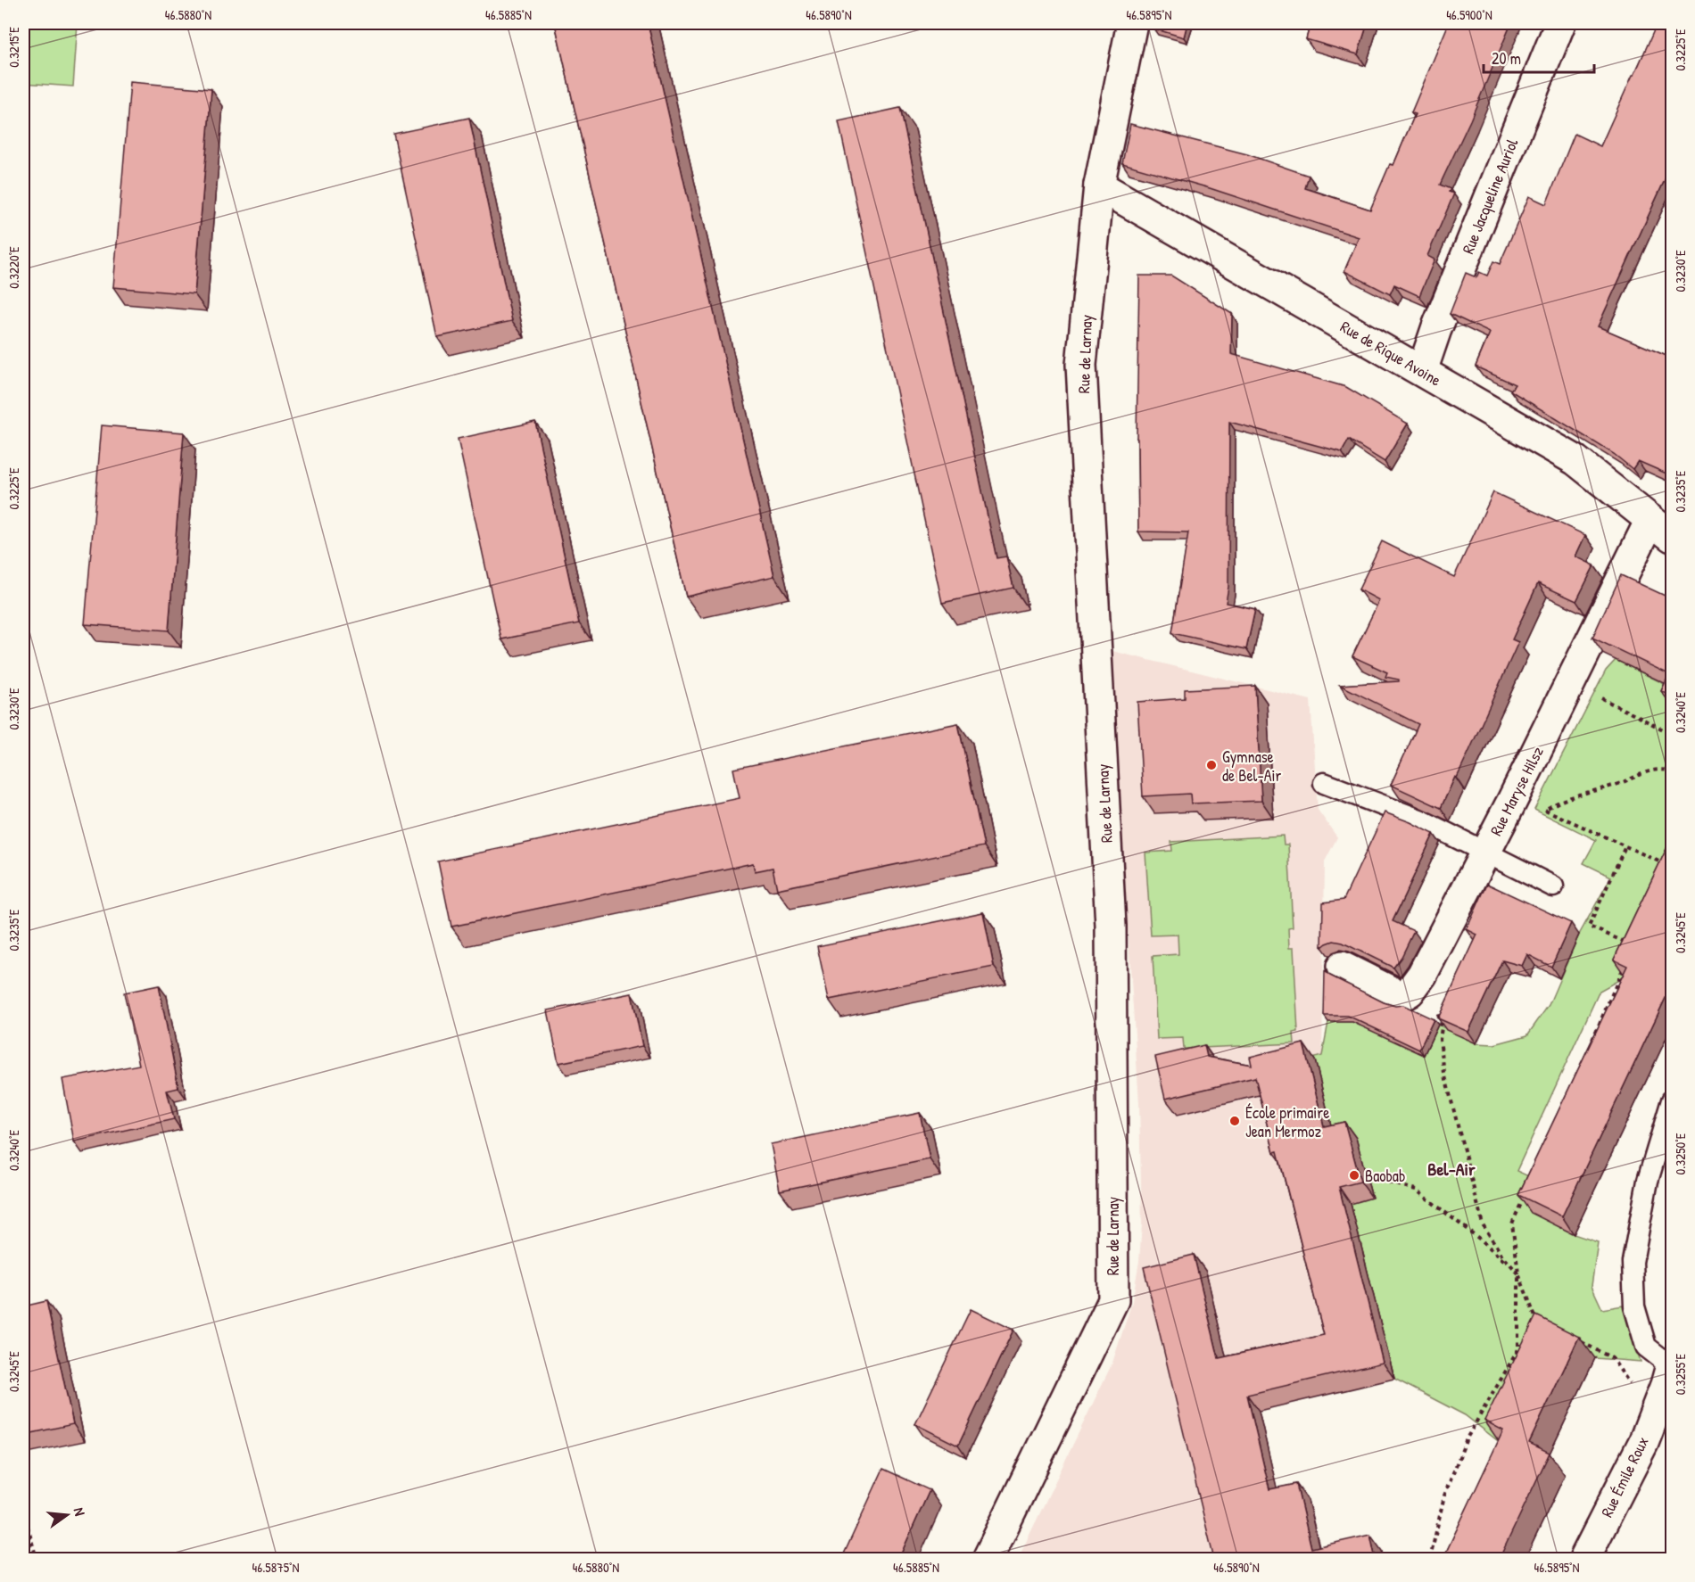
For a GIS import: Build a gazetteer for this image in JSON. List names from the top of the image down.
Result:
{
  "streets": {
    "street": [
      "Rue Jacqueline Auriol",
      "Rue de Rique Avoine",
      "Rue de Larnay",
      "Rue Maryse Hilsz",
      "Rue Émile Roux"
    ]
  },
  "crossings": [
    ["Rue Jacqueline Auriol", "Rue de Rique Avoine"],
    ["Rue de Rique Avoine", "Rue de Larnay"],
    ["Rue de Rique Avoine", "Rue Maryse Hilsz"]
  ],
  "districts": ["Bel-Air"],
  "places": ["Gymnase de Bel-Air", "École primaire Jean Mermoz", "Baobab"],
  "scale_bar": "20 m",
  "north": "right",
  "coordinates": [
    "46.5880°N",
    "46.5885°N",
    "46.5890°N",
    "46.5895°N",
    "46.5900°N",
    "0.3215°E",
    "0.3225°E",
    "0.3220°E",
    "0.3230°E",
    "0.3235°E",
    "0.3240°E",
    "0.3245°E",
    "0.3250°E",
    "0.3255°E",
    "46.5875°N"
  ]
}
